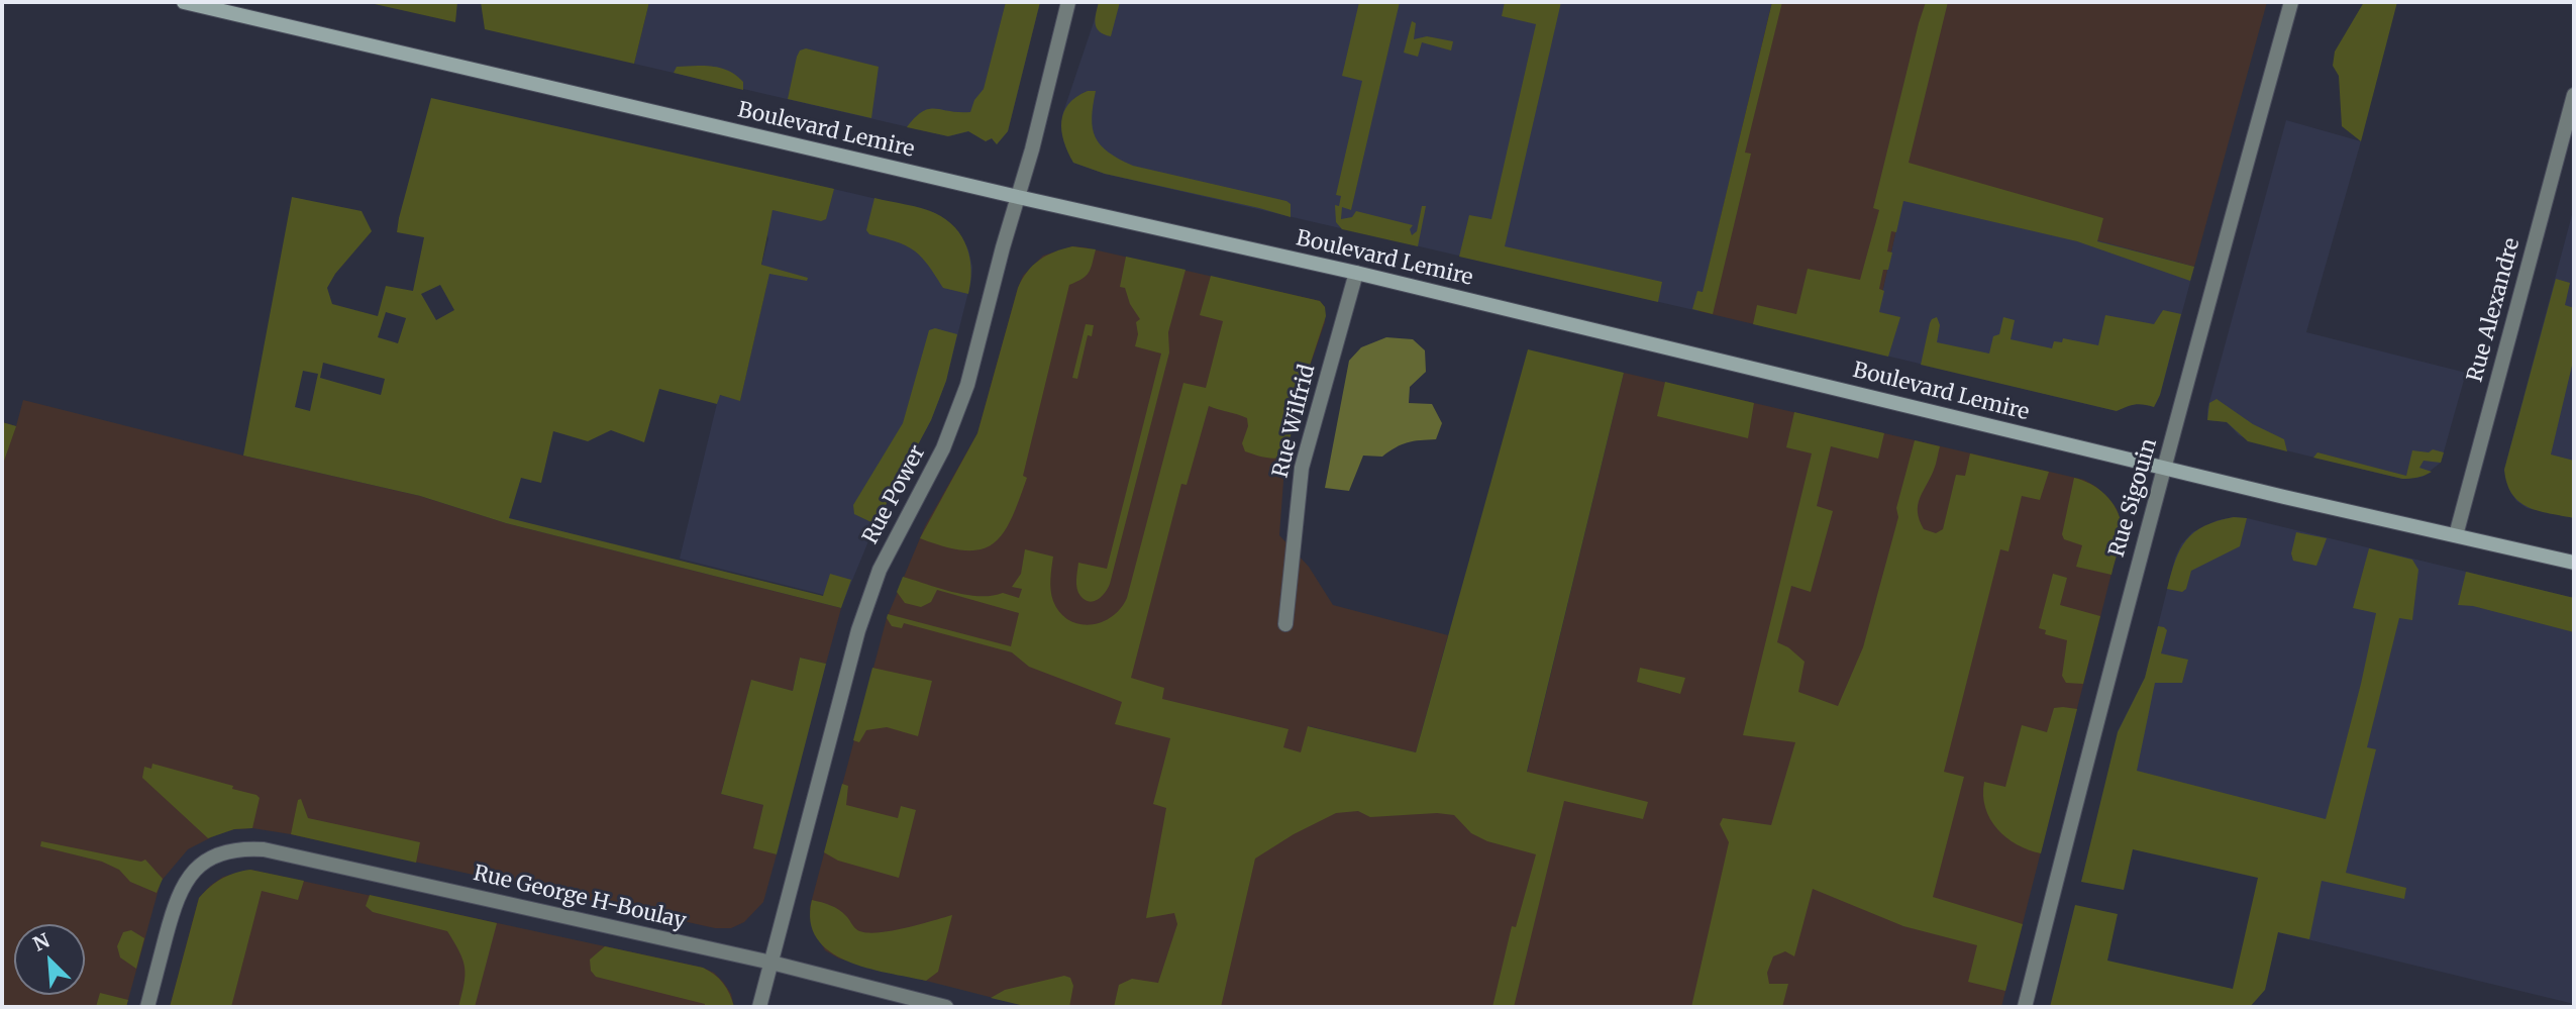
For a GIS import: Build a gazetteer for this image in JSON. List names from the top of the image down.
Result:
{
  "streets": {
    "main road": ["Boulevard Lemire"],
    "street": [
      "Rue Alexandre",
      "Rue Wilfrid",
      "Rue Power",
      "Rue Sigouin",
      "Rue George H-Boulay"
    ]
  },
  "crossings": [
    ["Boulevard Lemire", "Rue Alexandre"],
    ["Boulevard Lemire", "Rue Wilfrid"],
    ["Boulevard Lemire", "Rue Power"],
    ["Boulevard Lemire", "Rue Sigouin"],
    ["Rue Power", "Rue George H-Boulay"]
  ],
  "north": "top left"
}
